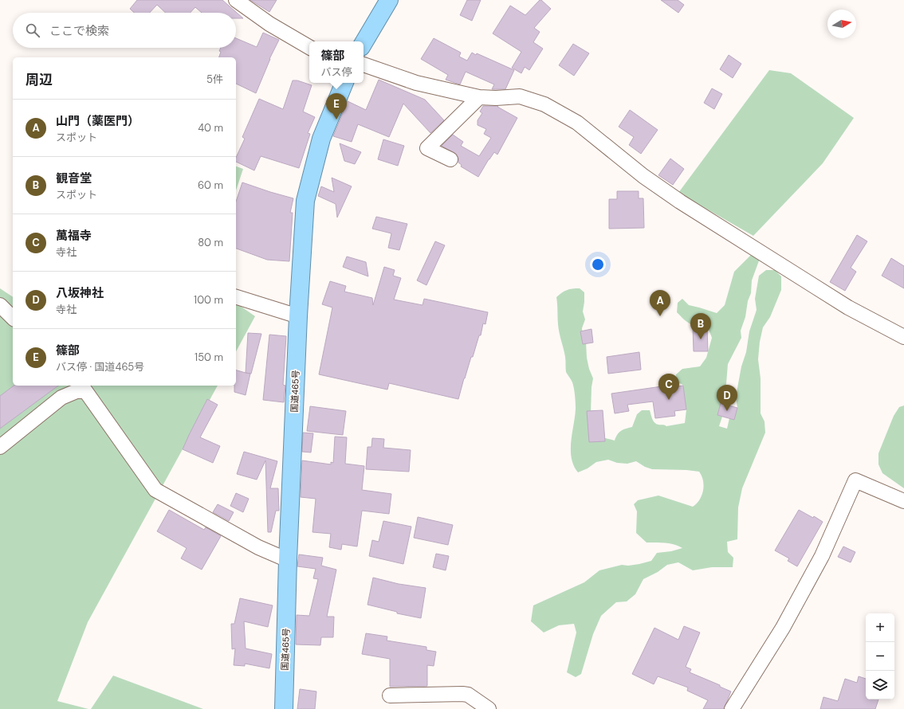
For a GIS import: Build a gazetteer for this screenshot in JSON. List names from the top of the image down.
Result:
{
  "streets": {
    "highway": ["国道465号"]
  },
  "north": "right",
  "page": {
    "search": "ここで検索",
    "popup": ["篠部", "バス停"],
    "heading": ["周辺", "5件"],
    "pins": [
      "E",
      "A",
      "B",
      "C",
      "D"
    ],
    "list": [
      {
        "mark": "A",
        "name": "山門（薬医門）",
        "note": "スポット",
        "value": "40 m"
      },
      {
        "mark": "B",
        "name": "観音堂",
        "note": "スポット",
        "value": "60 m"
      },
      {
        "mark": "C",
        "name": "萬福寺",
        "note": "寺社",
        "value": "80 m"
      },
      {
        "mark": "D",
        "name": "八坂神社",
        "note": "寺社",
        "value": "100 m"
      },
      {
        "mark": "E",
        "name": "篠部",
        "note": "バス停 · 国道465号",
        "value": "150 m"
      }
    ],
    "map_buttons": ["+", "−"]
  }
}
